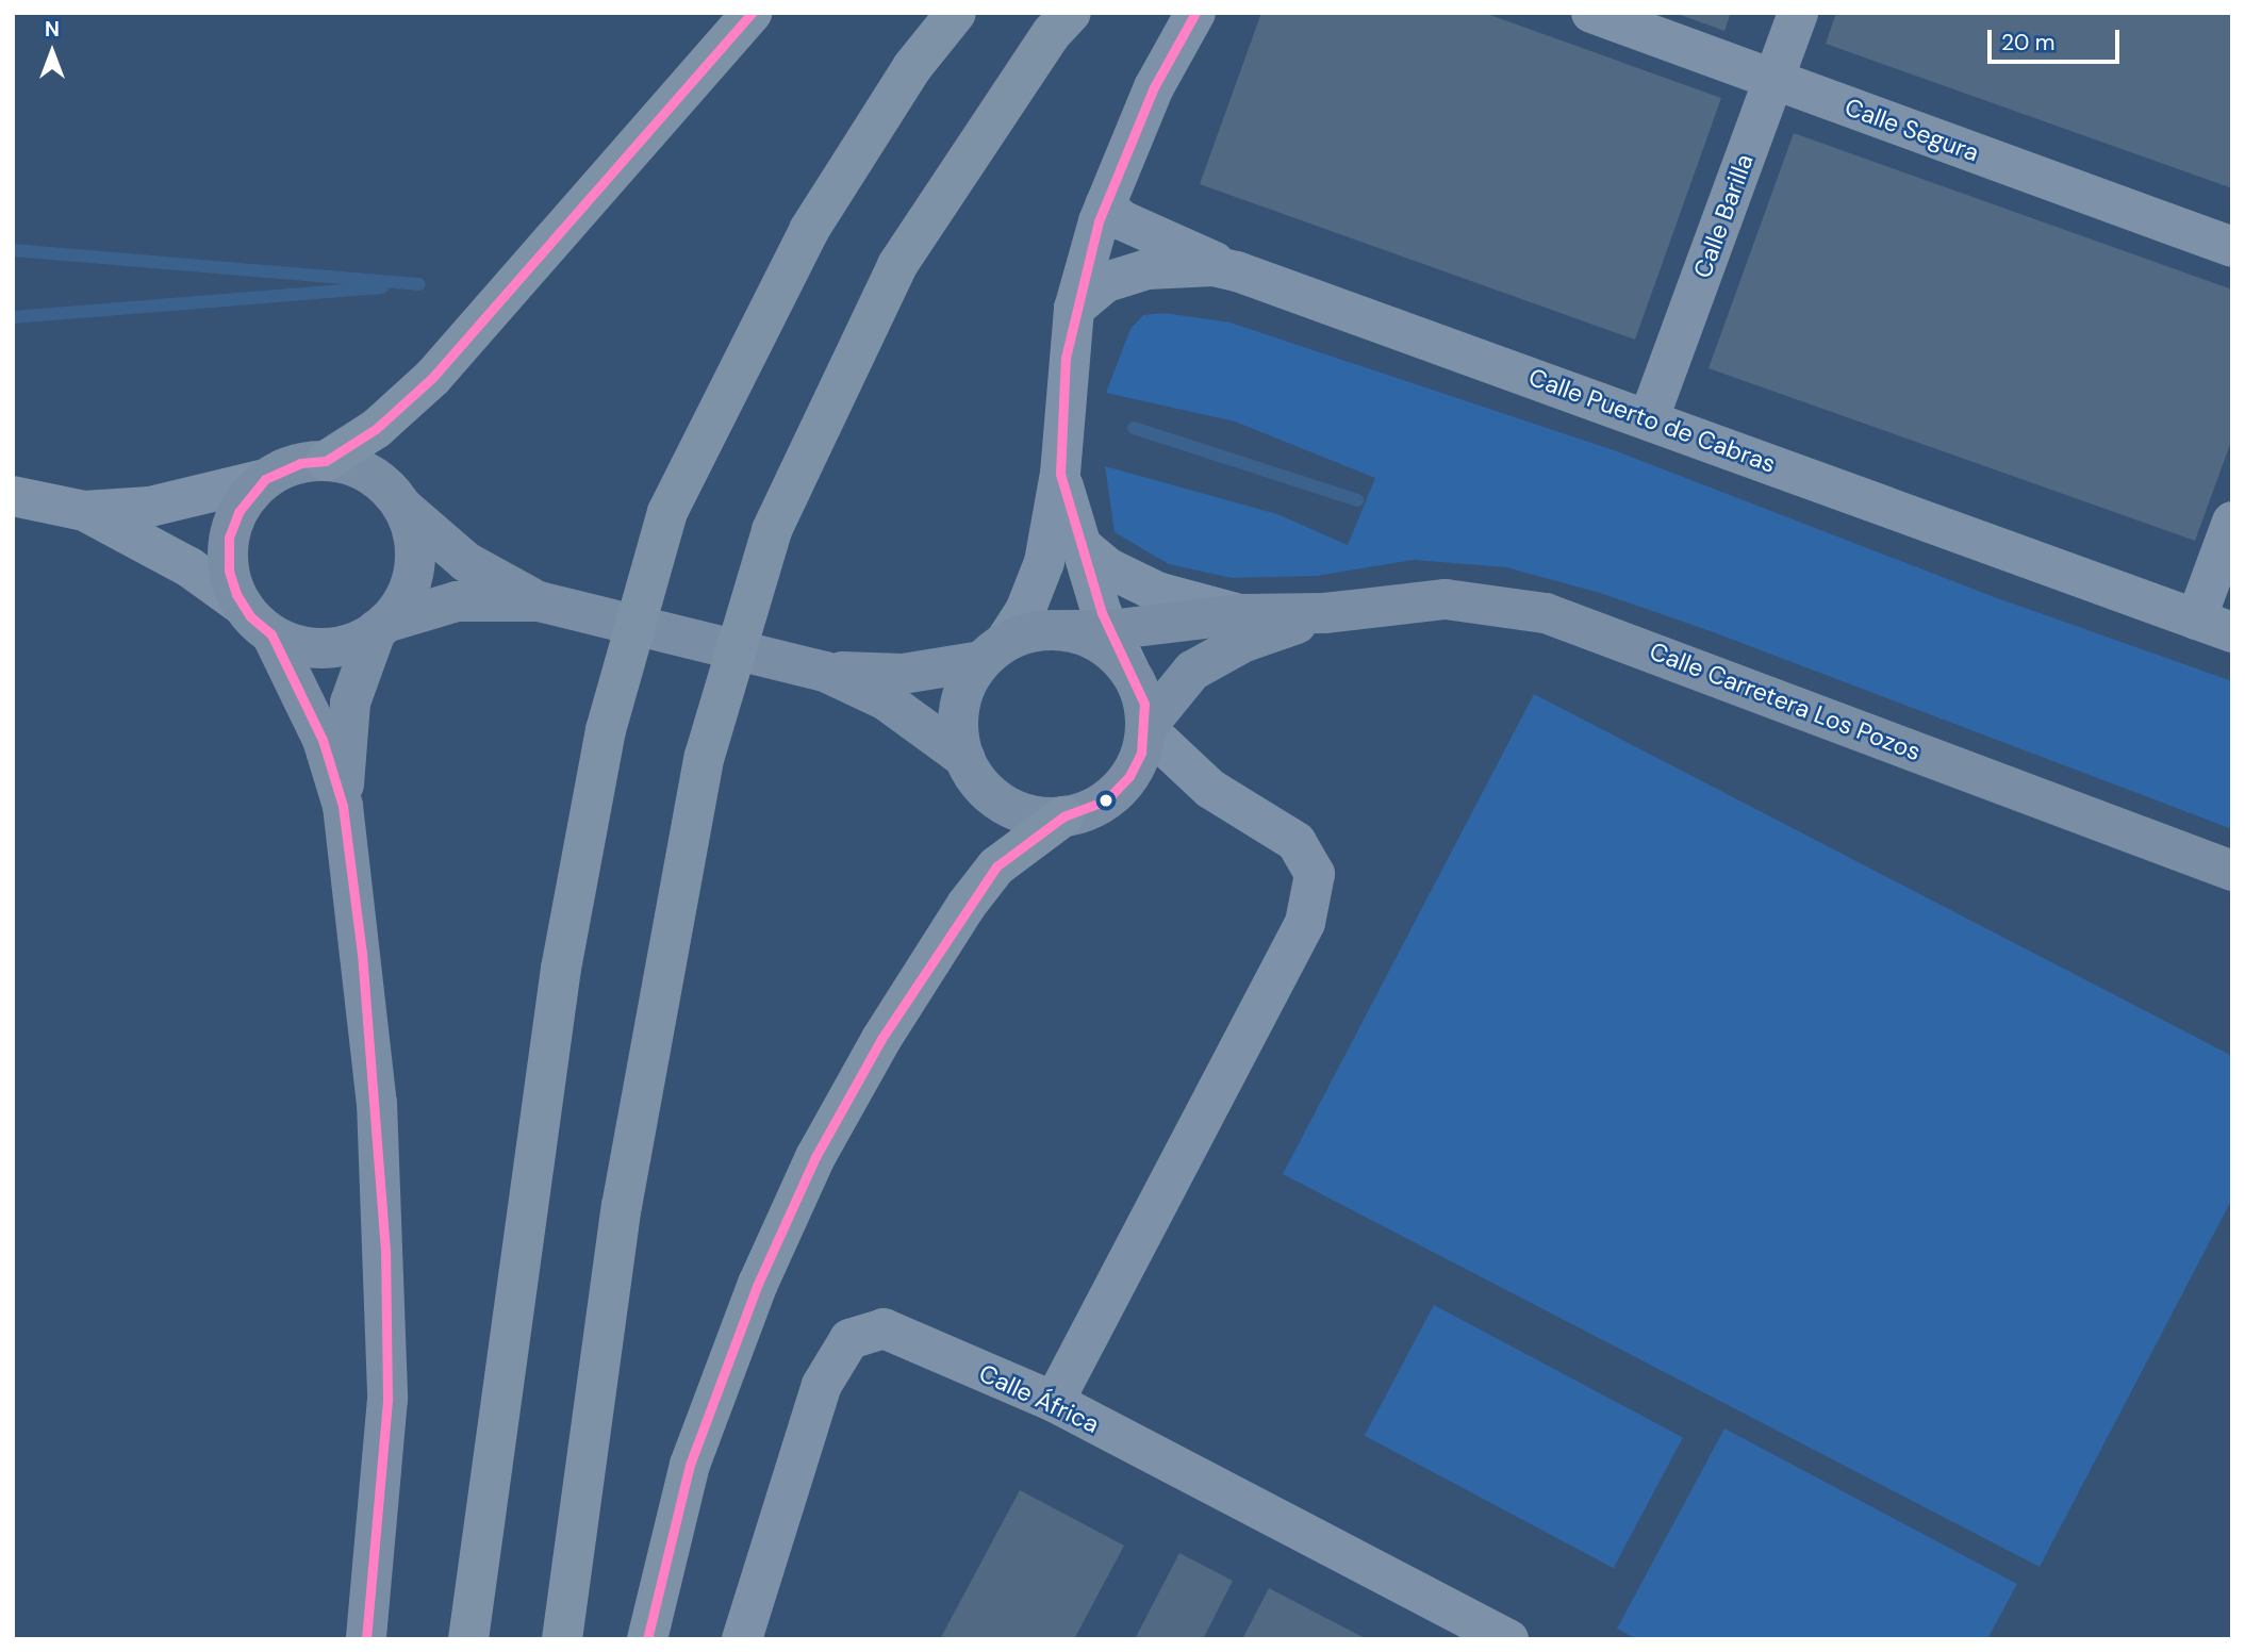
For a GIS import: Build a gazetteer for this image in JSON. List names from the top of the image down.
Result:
{
  "streets": {
    "main road": ["Calle Carretera Los Pozos"],
    "street": [
      "Calle Segura",
      "Calle Barilla",
      "Calle Puerto de Cabras",
      "Calle África"
    ]
  },
  "crossings": [
    ["Calle Segura", "Calle Barilla"],
    ["Calle Barilla", "Calle Puerto de Cabras"]
  ],
  "scale_bar": "20 m",
  "north": "top"
}
